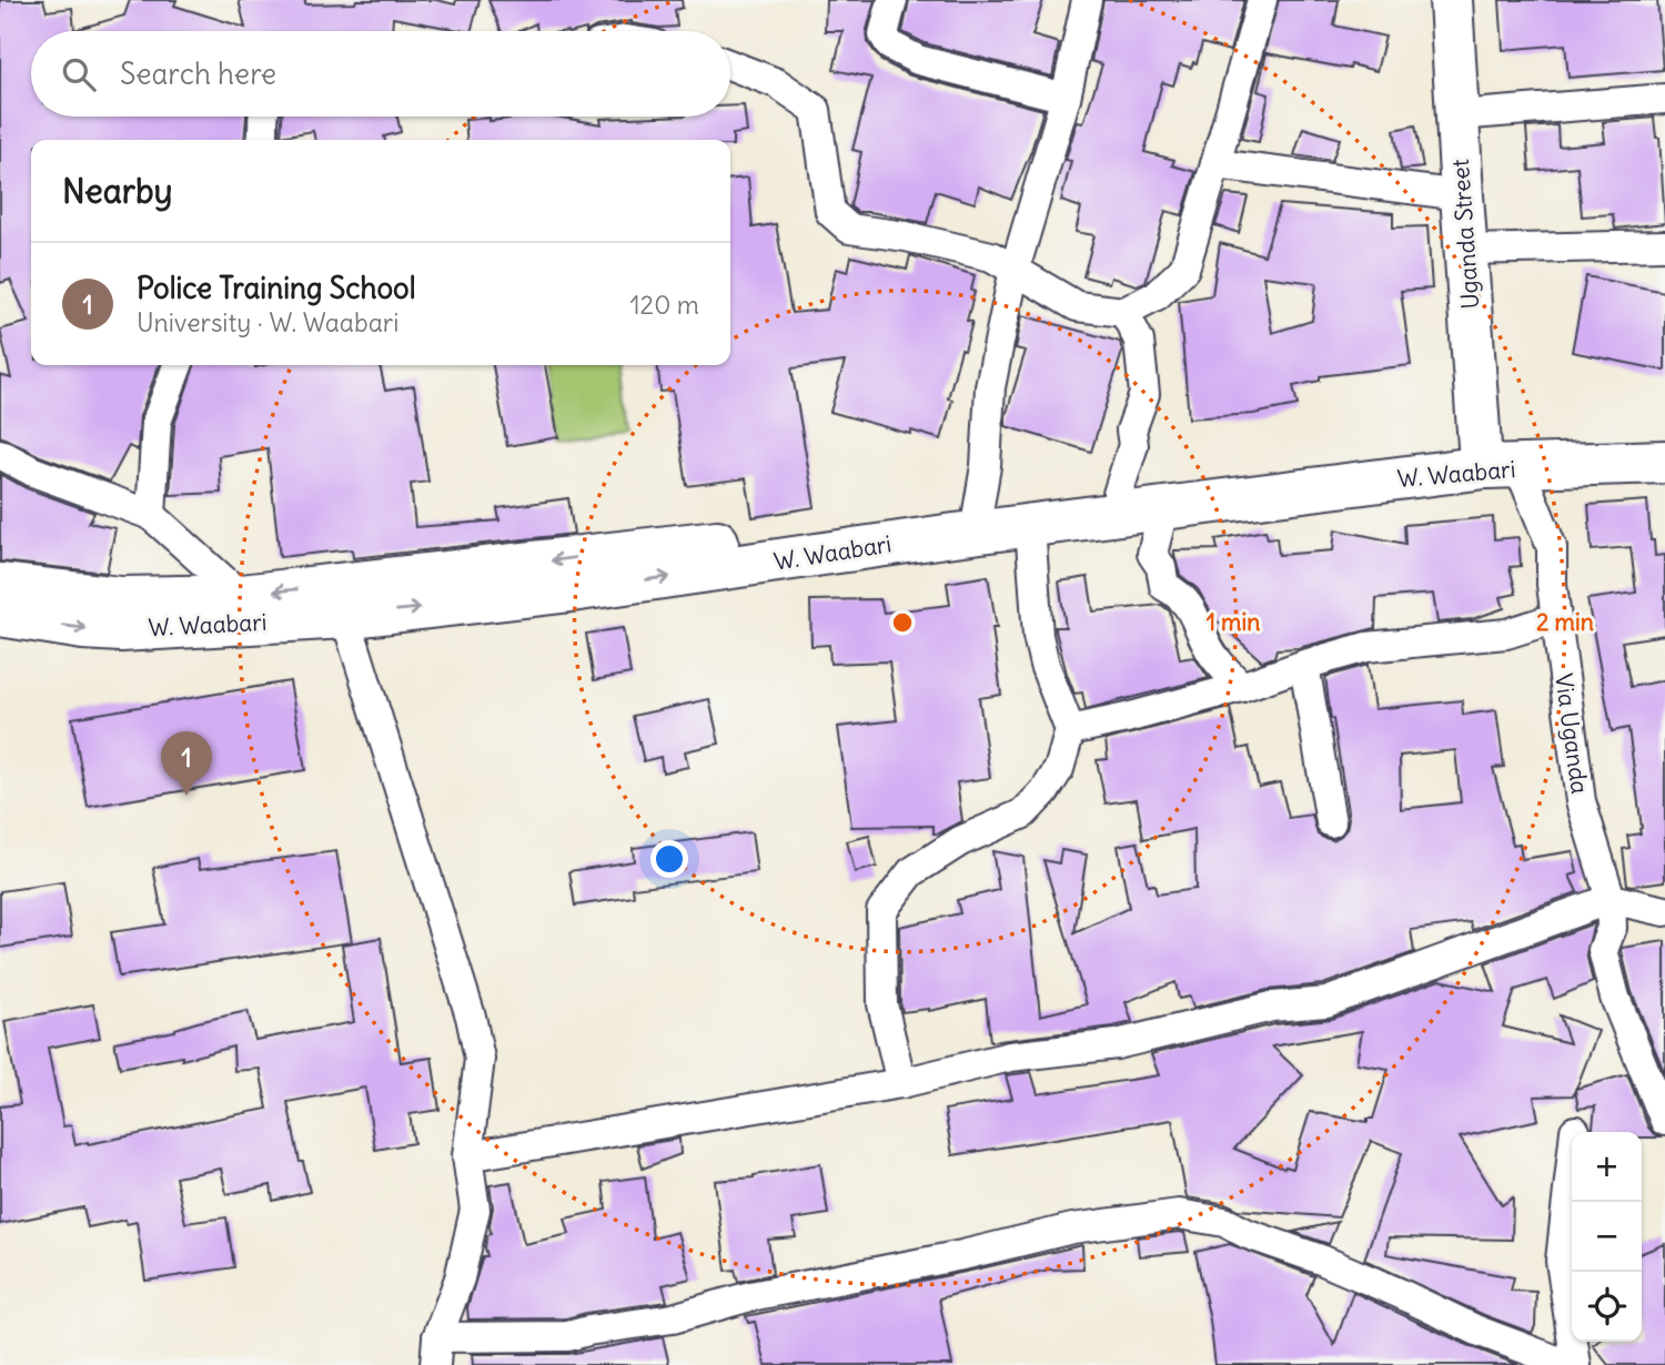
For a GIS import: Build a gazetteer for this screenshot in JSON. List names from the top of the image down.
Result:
{
  "streets": {
    "main road": ["Uganda Street", "W. Waabari"],
    "street": ["Via Uganda"]
  },
  "crossings": [
    ["Uganda Street", "W. Waabari"],
    ["Uganda Street", "Via Uganda"],
    ["W. Waabari", "Via Uganda"]
  ],
  "page": {
    "search": "Search here",
    "heading": "Nearby",
    "list": [
      {
        "mark": "1",
        "name": "Police Training School",
        "note": "University · W. Waabari",
        "value": "120 m"
      }
    ],
    "pins": "1",
    "map_buttons": ["+", "−"]
  },
  "rings": ["1 min", "2 min"]
}
